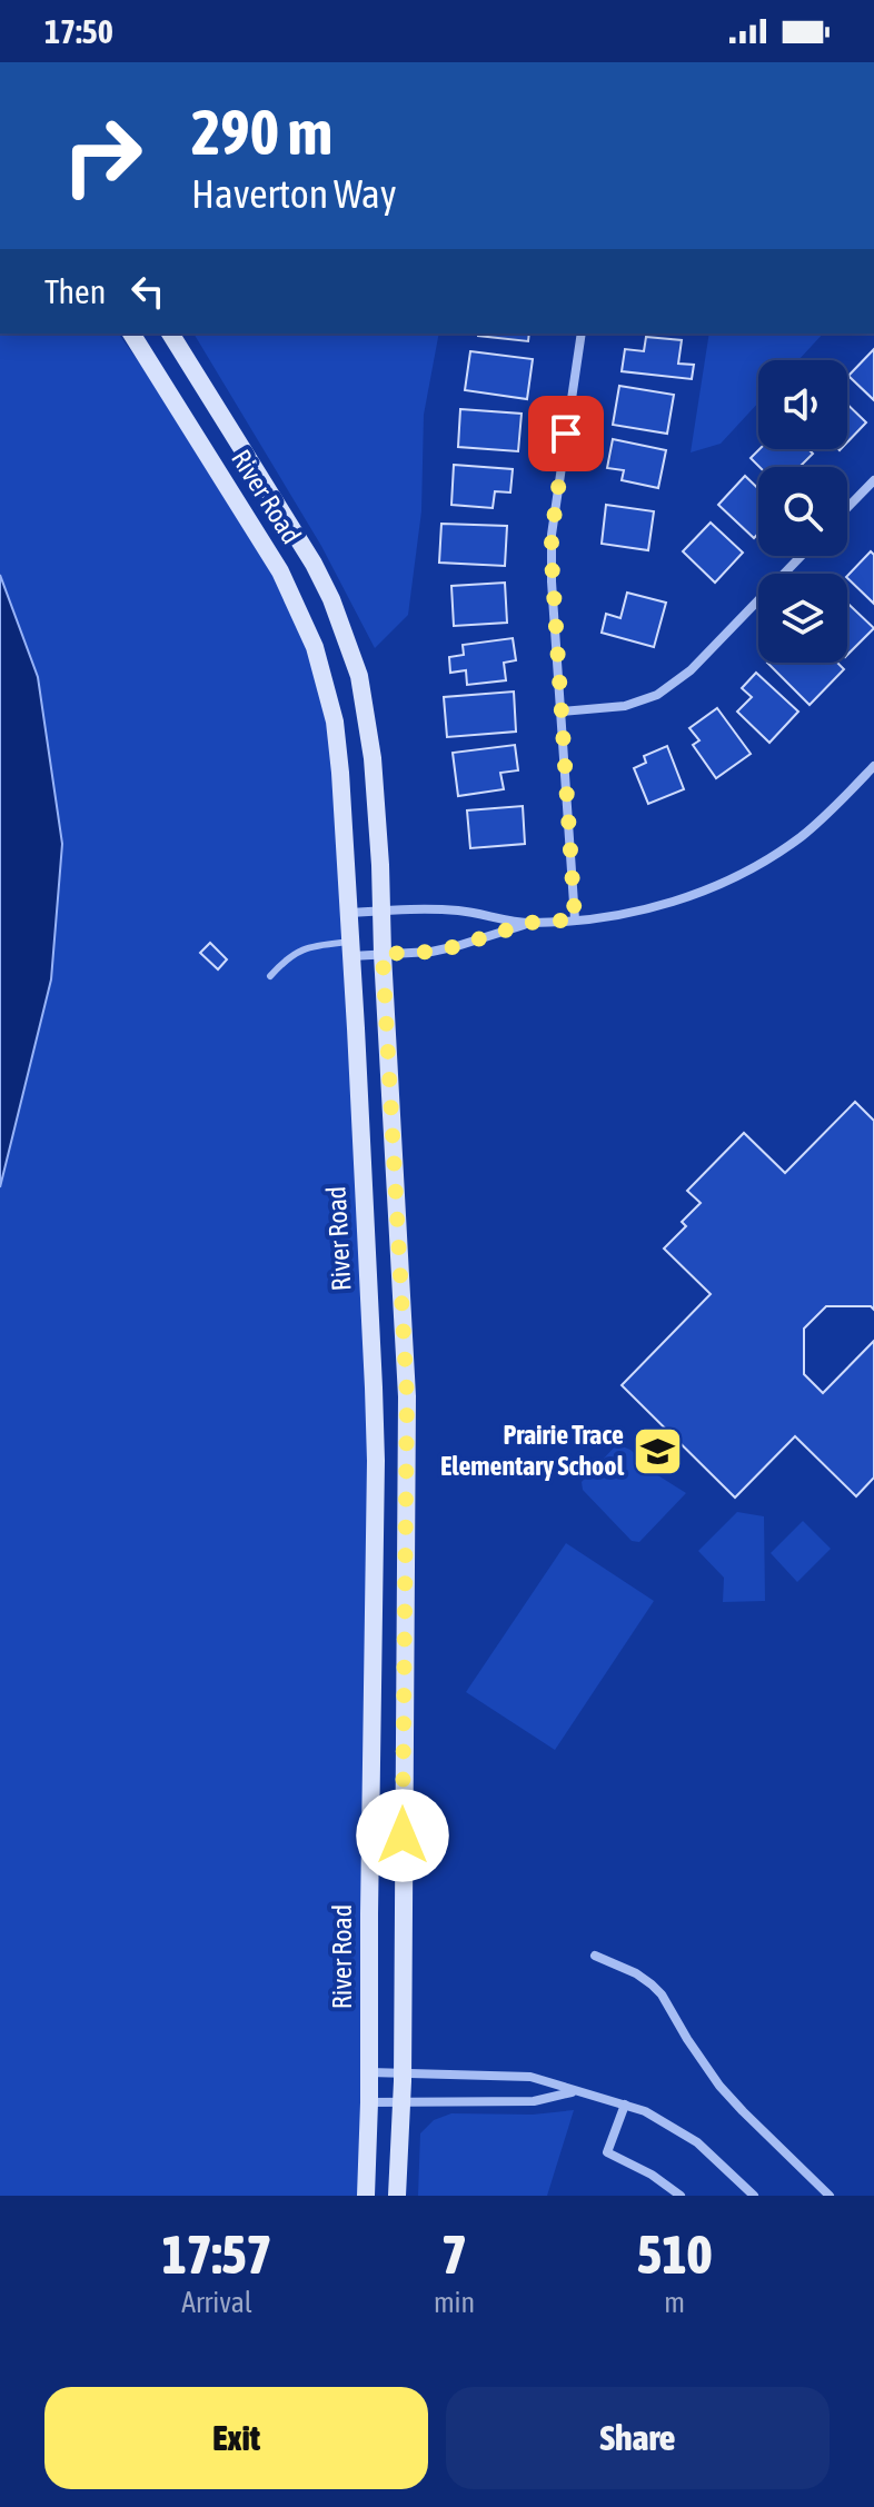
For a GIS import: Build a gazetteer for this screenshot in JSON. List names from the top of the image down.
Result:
{
  "streets": {
    "main road": ["River Road"]
  },
  "places": {
    "school or university": ["Prairie Trace Elementary School"]
  },
  "page": {
    "status": "17:50",
    "turn": ["290 m", "Haverton Way"],
    "then": "Then",
    "eta": [
      "17:57",
      "Arrival",
      "7",
      "min",
      "510",
      "m"
    ],
    "buttons": ["Exit", "Share"]
  }
}
